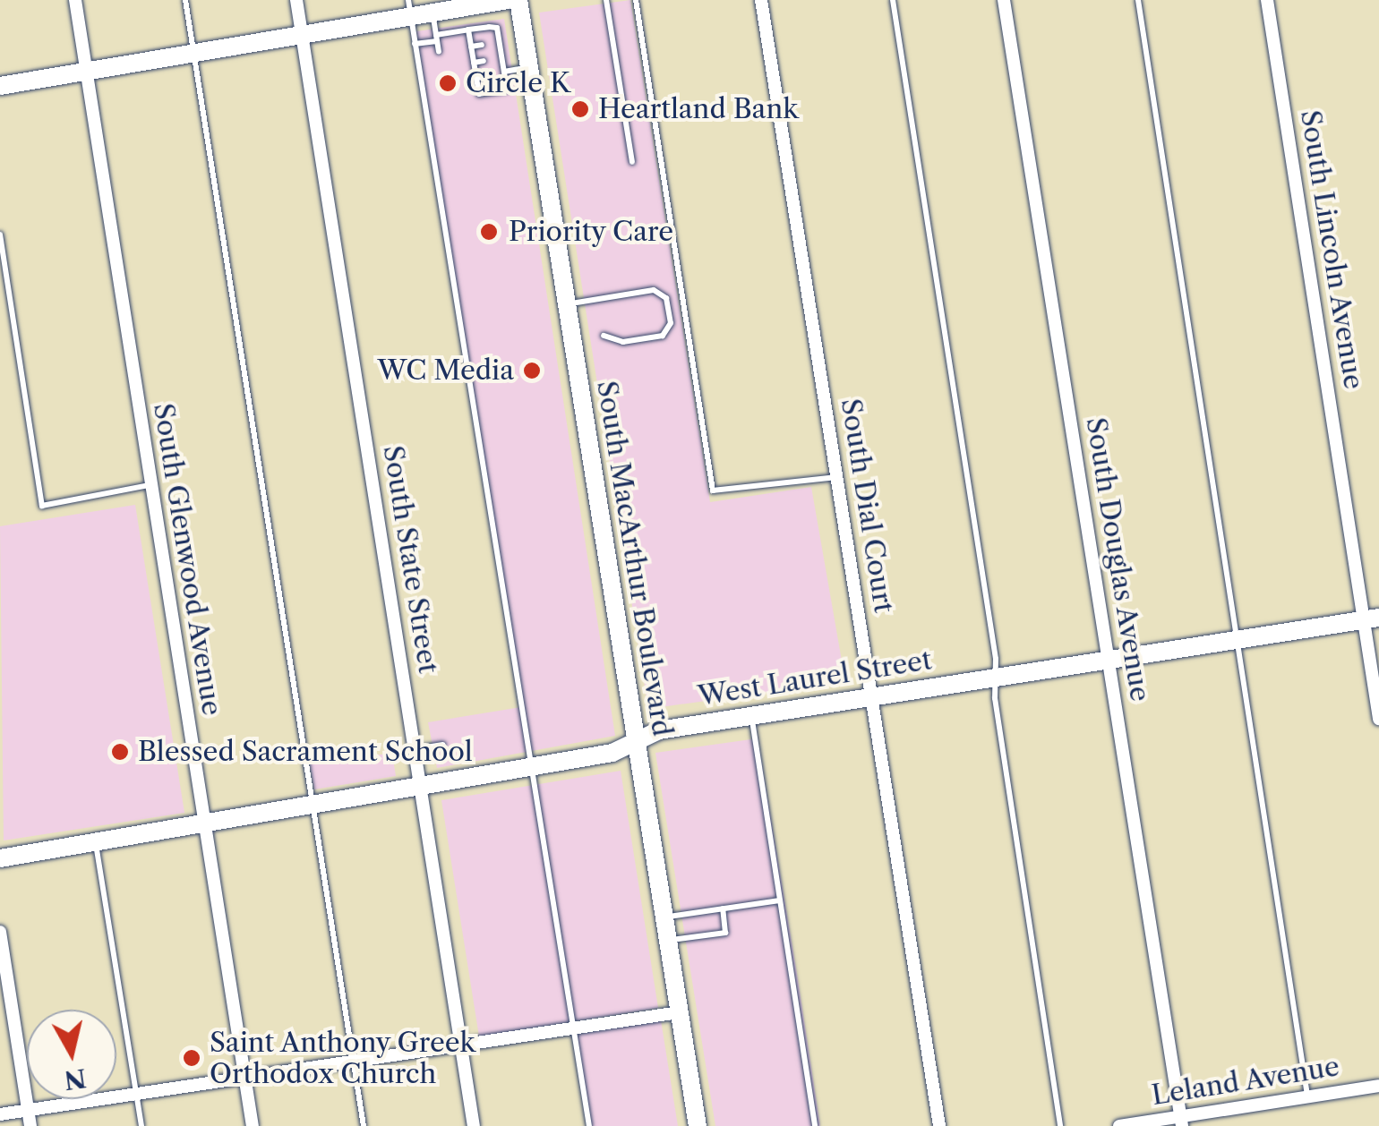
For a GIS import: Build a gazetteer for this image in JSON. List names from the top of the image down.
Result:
{
  "streets": {
    "street": [
      "South Lincoln Avenue",
      "South Dial Court",
      "South MacArthur Boulevard",
      "South Glenwood Avenue",
      "South State Street",
      "South Douglas Avenue",
      "West Laurel Street",
      "Leland Avenue"
    ]
  },
  "crossings": [
    ["South Lincoln Avenue", "West Laurel Street"],
    ["South Dial Court", "West Laurel Street"],
    ["South MacArthur Boulevard", "West Laurel Street"],
    ["South Glenwood Avenue", "West Laurel Street"],
    ["South State Street", "West Laurel Street"],
    ["South Douglas Avenue", "West Laurel Street"],
    ["South Douglas Avenue", "Leland Avenue"]
  ],
  "places": [
    "Circle K",
    "Heartland Bank",
    "Priority Care",
    "WC Media",
    "Blessed Sacrament School",
    "Saint Anthony Greek Orthodox Church"
  ],
  "north": "bottom"
}
